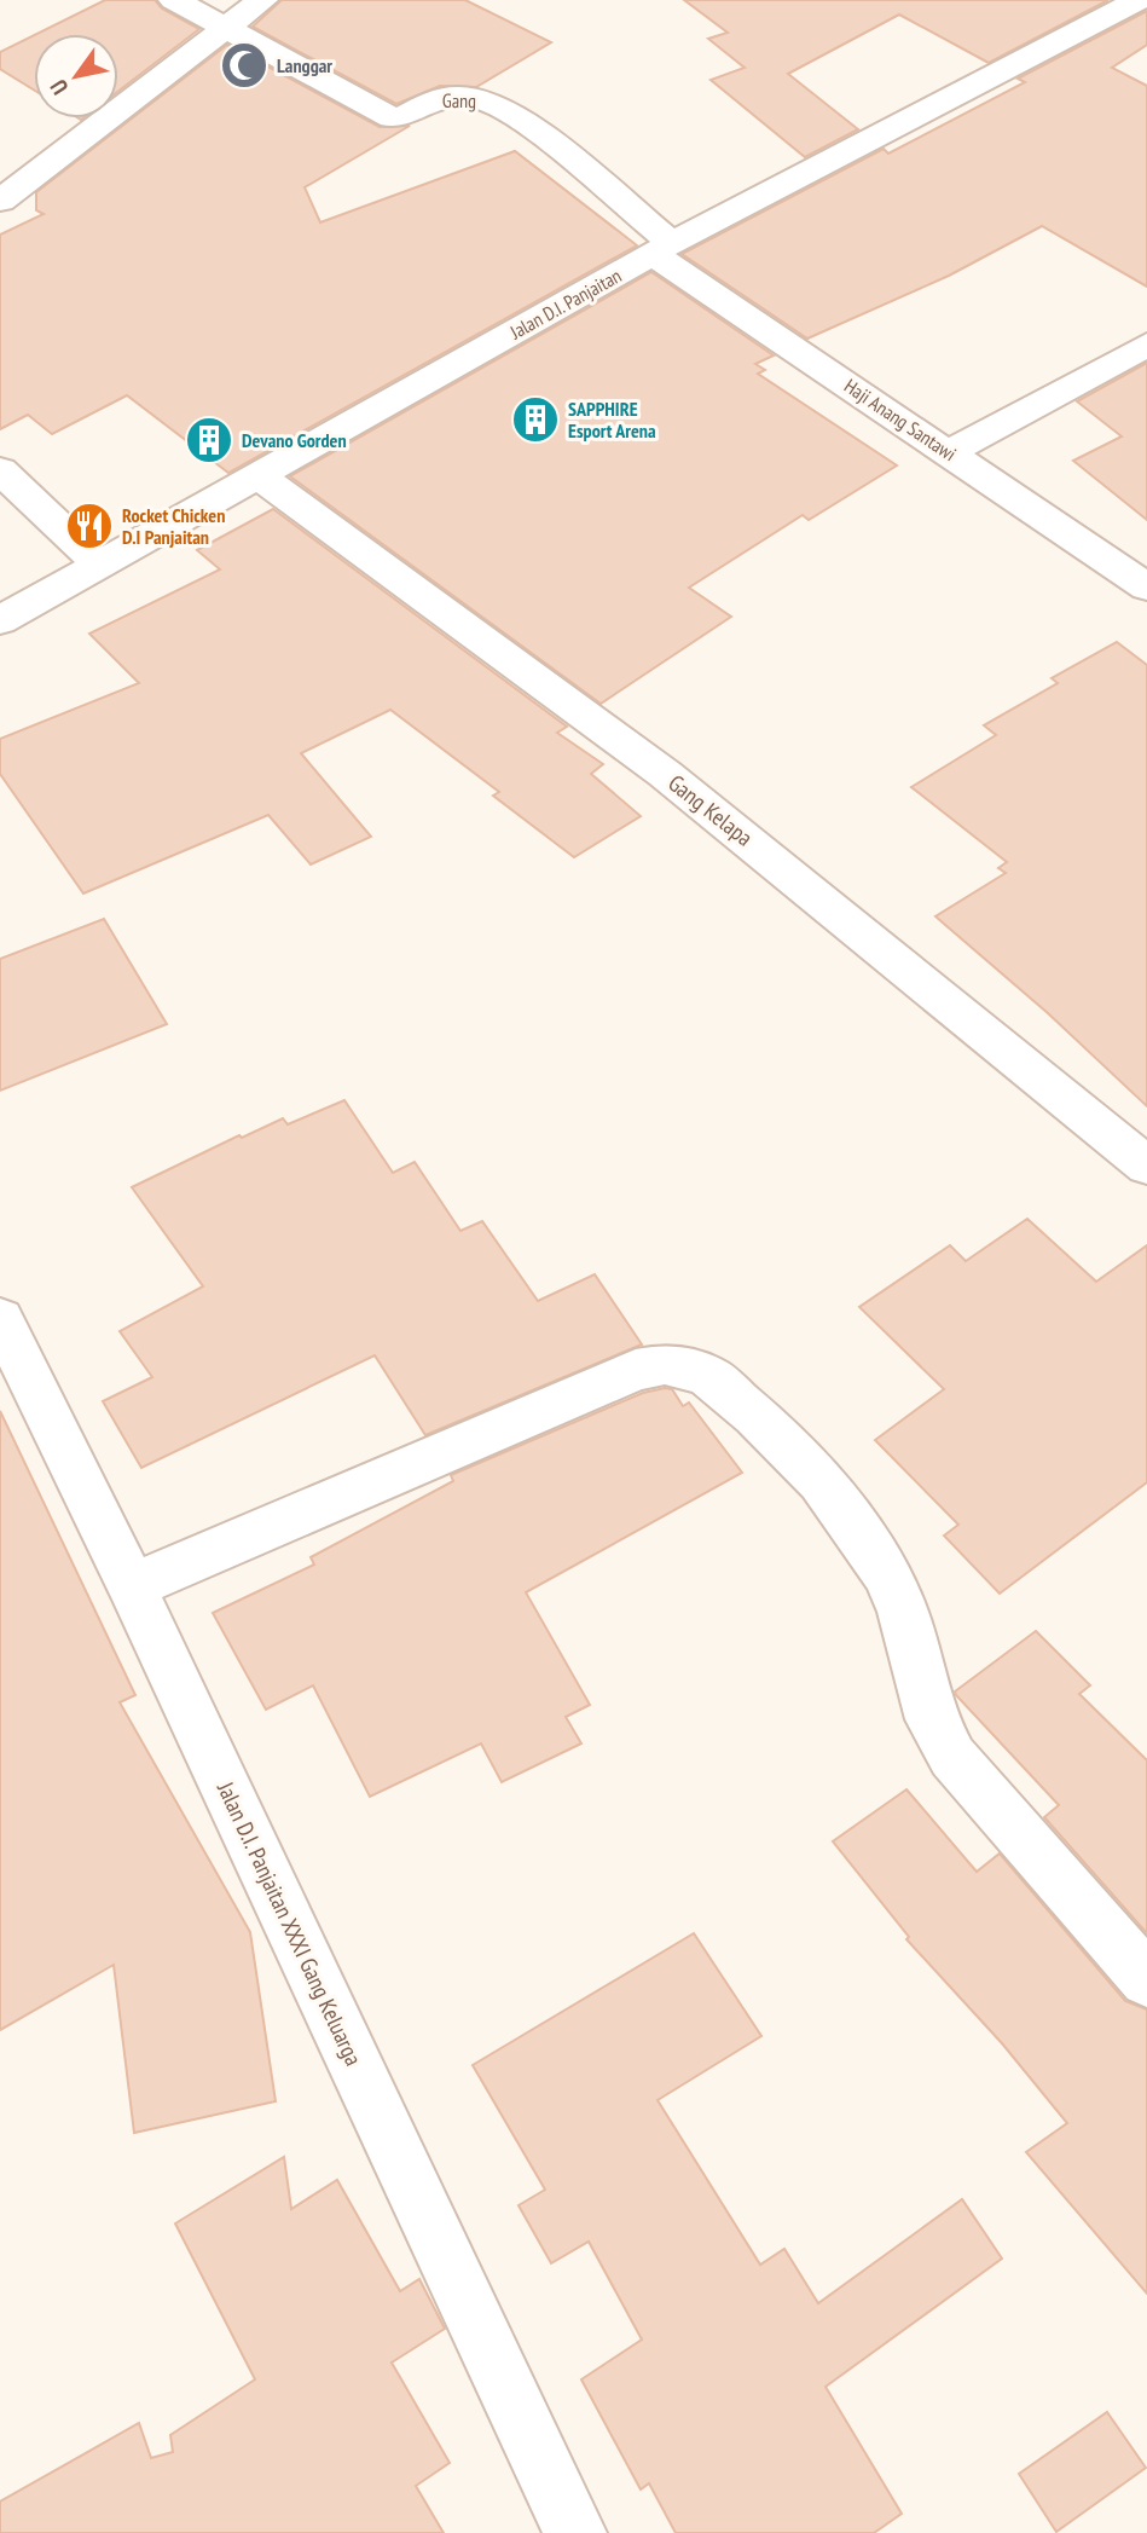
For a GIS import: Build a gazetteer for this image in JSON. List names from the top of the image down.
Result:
{
  "streets": {
    "street": [
      "Gang",
      "Jalan D.I. Panjaitan",
      "Haji Anang Santawi",
      "Gang Kelapa",
      "Jalan D.I. Panjaitan XXXI Gang Keluarga"
    ]
  },
  "crossings": [
    ["Gang", "Jalan D.I. Panjaitan"],
    ["Gang", "Haji Anang Santawi"],
    ["Jalan D.I. Panjaitan", "Haji Anang Santawi"],
    ["Jalan D.I. Panjaitan", "Gang Kelapa"]
  ],
  "places": {
    "mosque": ["Langgar"],
    "building": ["SAPPHIRE Esport Arena", "Devano Gorden"],
    "restaurant": ["Rocket Chicken D.I Panjaitan"]
  },
  "north": "bottom left"
}
